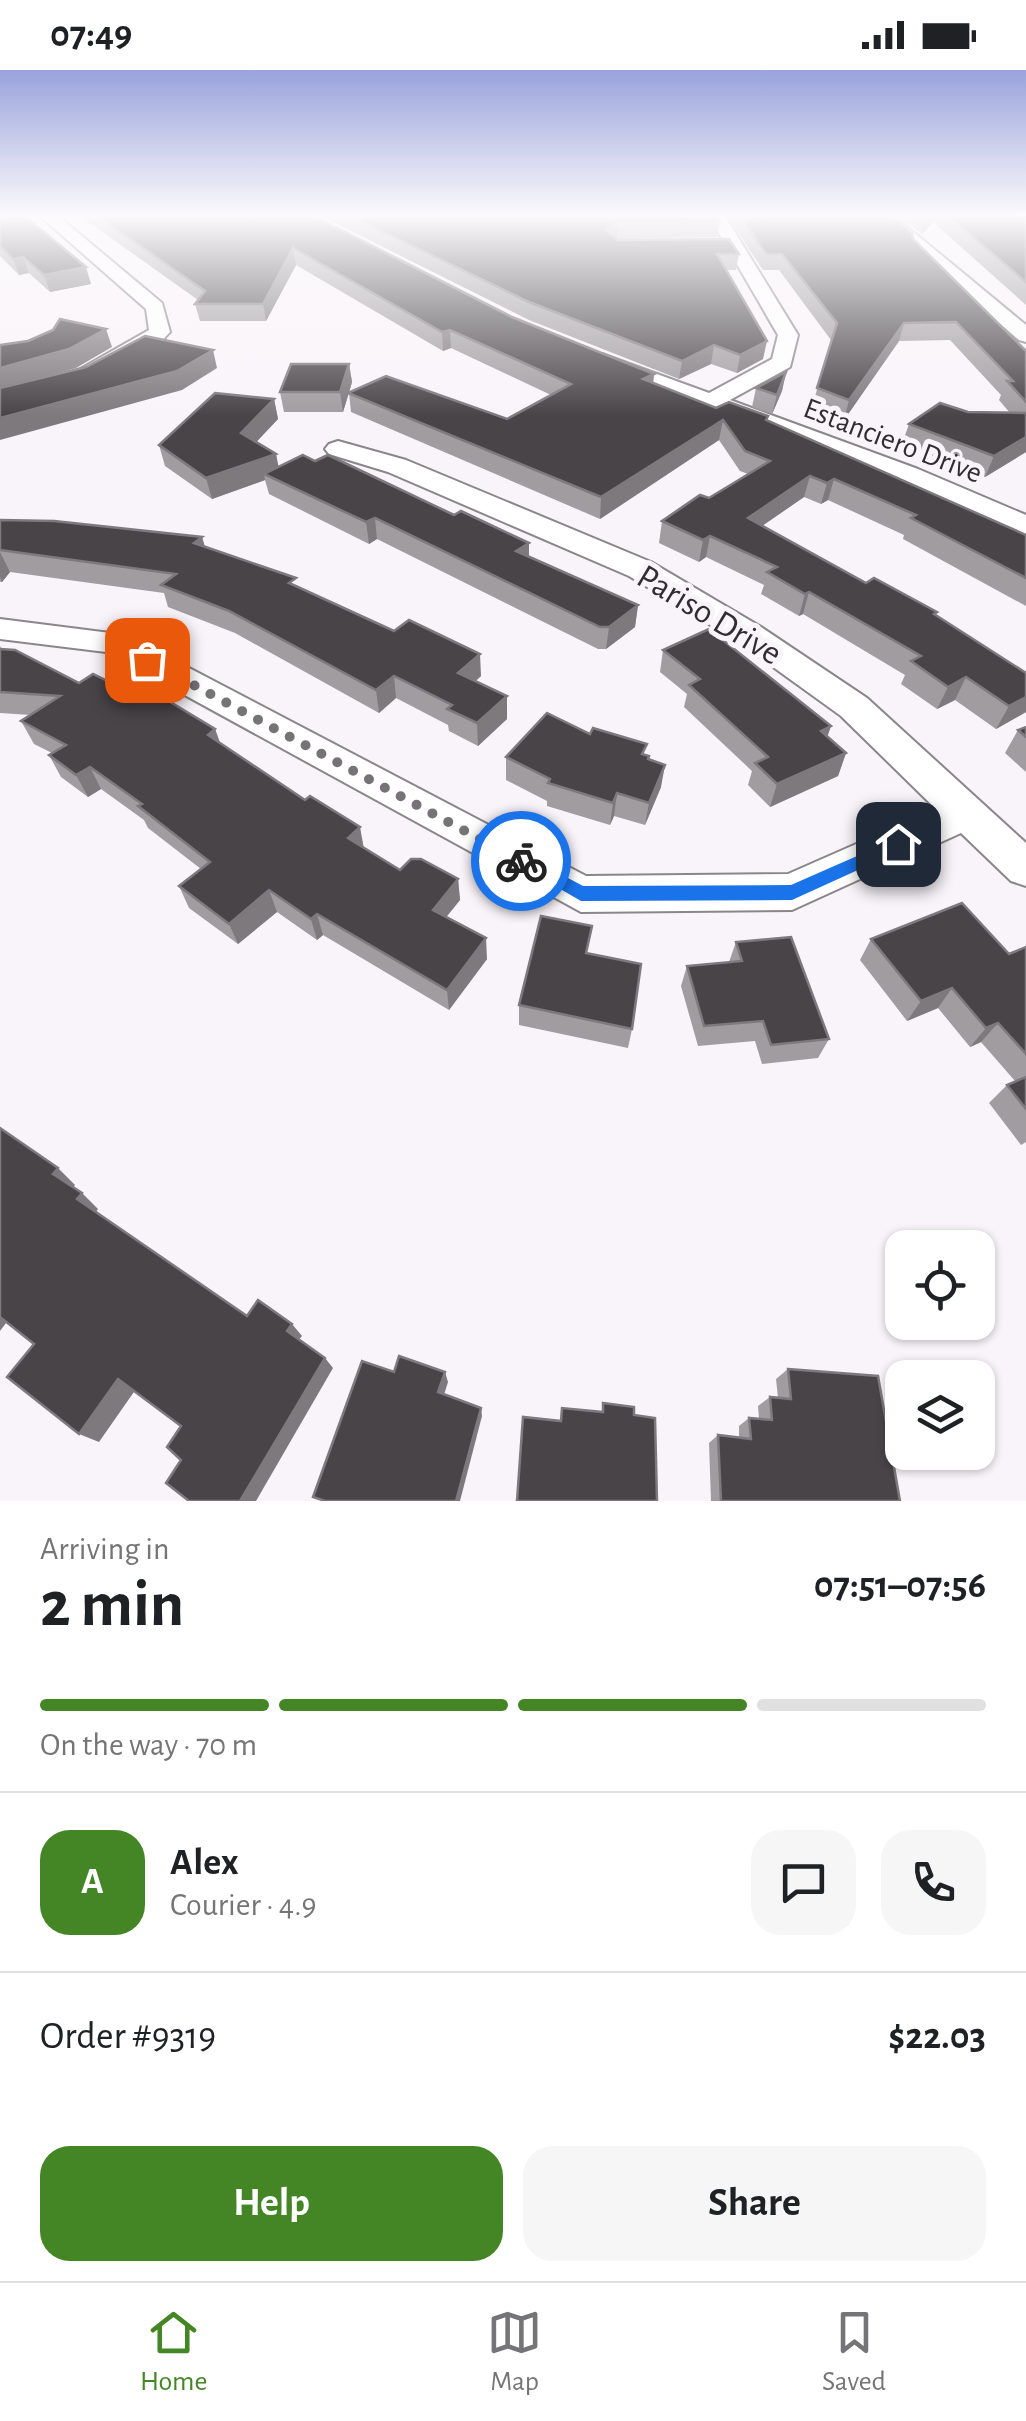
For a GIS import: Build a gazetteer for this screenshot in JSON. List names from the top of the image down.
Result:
{
  "streets": {
    "street": ["Estanciero Drive", "Pariso Drive"]
  },
  "page": {
    "status": "07:49",
    "heading": ["2 min", "Arriving in", "07:51–07:56"],
    "panel": [
      "Alex",
      "Courier · 4.9",
      "Order #9319",
      "$22.03"
    ],
    "bar": "On the way · 70 m",
    "round": "A",
    "buttons": ["Help", "Share"],
    "tabs": ["Home", "Map", "Saved"]
  }
}
